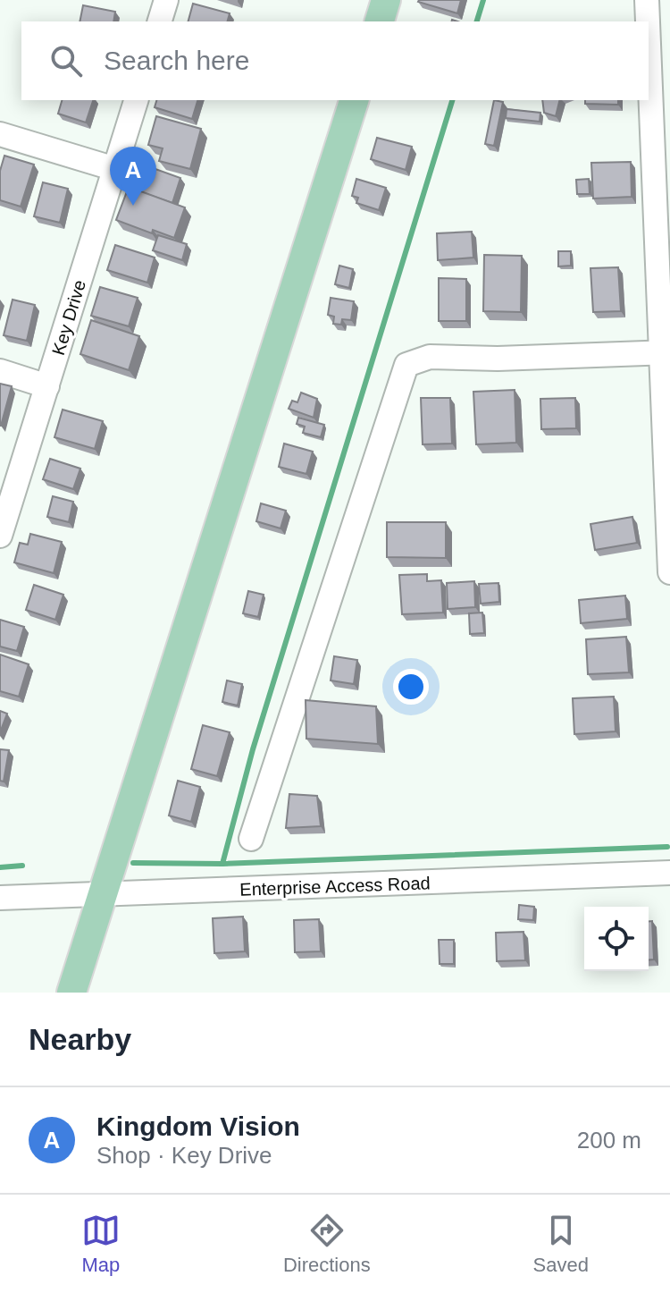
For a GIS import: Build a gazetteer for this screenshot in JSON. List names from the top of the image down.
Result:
{
  "streets": {
    "street": ["Key Drive", "Enterprise Access Road"]
  },
  "page": {
    "search": "Search here",
    "pins": "A",
    "heading": "Nearby",
    "list": [
      {
        "mark": "A",
        "name": "Kingdom Vision",
        "note": "Shop · Key Drive",
        "value": "200 m"
      }
    ],
    "nav": ["Map", "Directions", "Saved"]
  }
}
